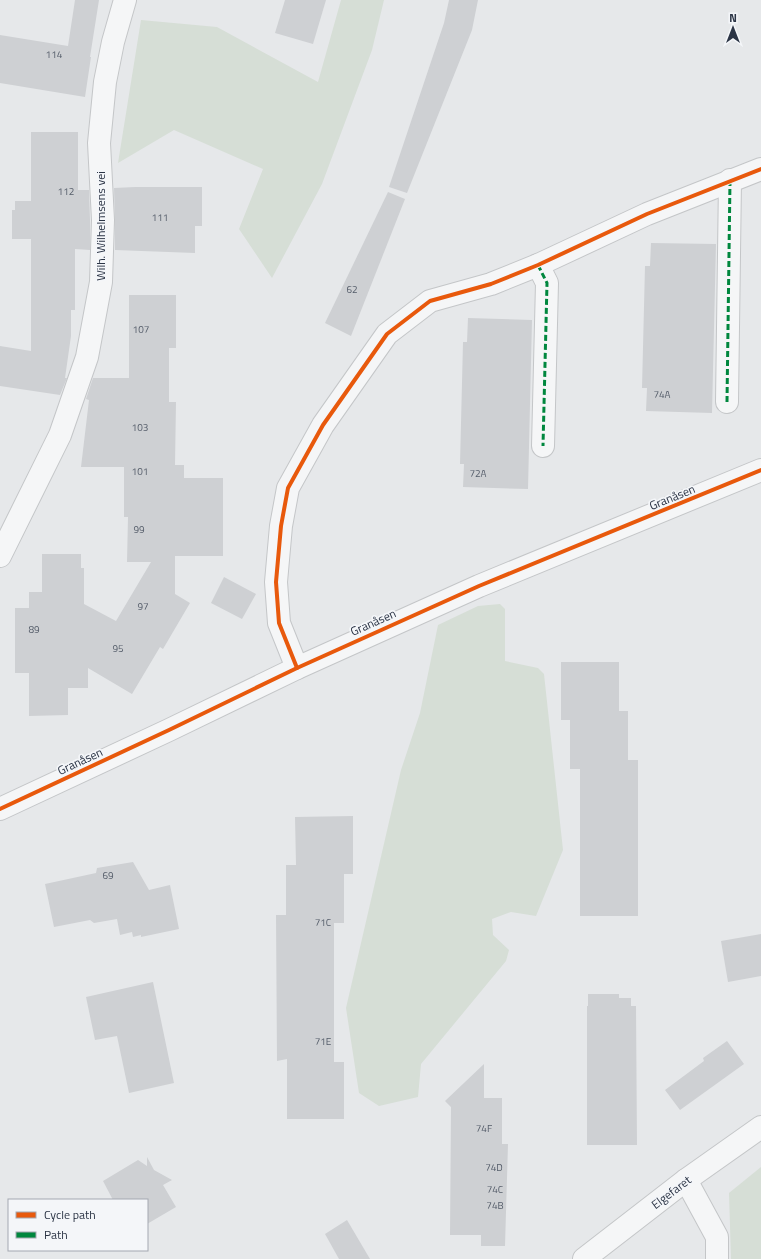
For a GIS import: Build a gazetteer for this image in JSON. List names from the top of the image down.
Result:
{
  "streets": {
    "street": ["Wilh. Wilhelmsens vei", "Granåsen", "Elgefaret"]
  },
  "house_numbers": [
    "114",
    "112",
    "111",
    "62",
    "107",
    "74A",
    "103",
    "101",
    "72A",
    "99",
    "97",
    "89",
    "95",
    "69",
    "71C",
    "71E",
    "74F",
    "74D",
    "74C",
    "74B"
  ],
  "legend": ["Cycle path", "Path"],
  "north": "top"
}
